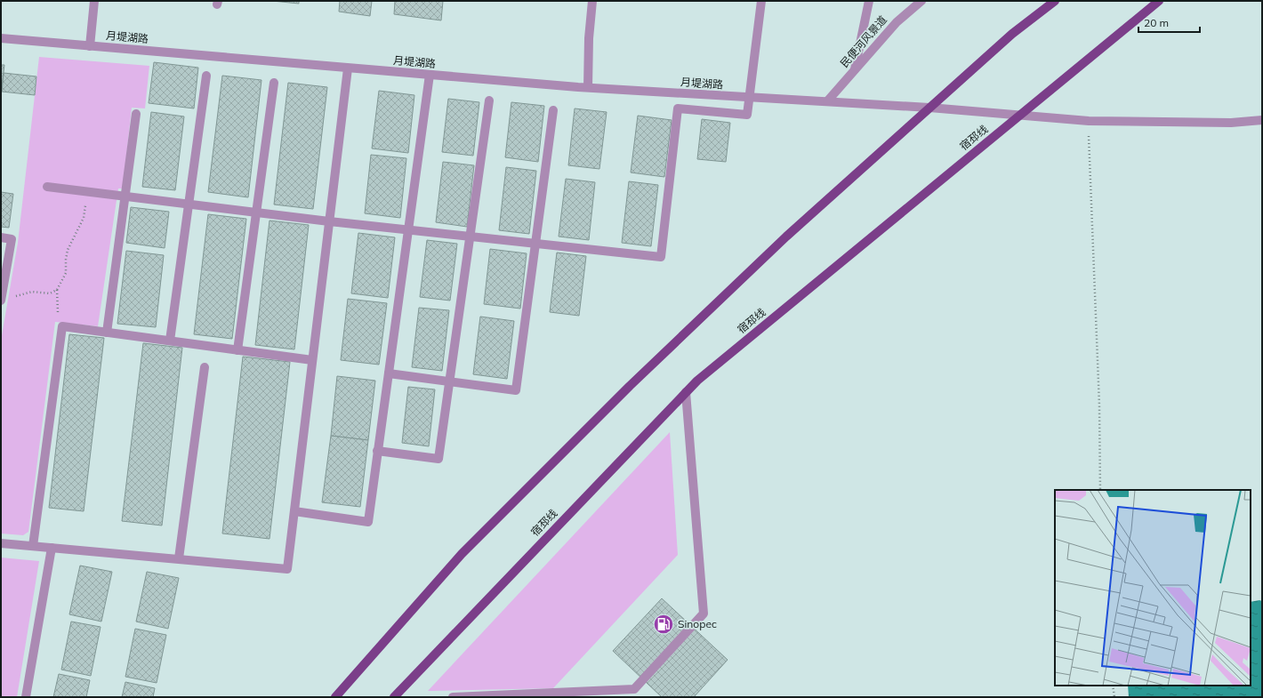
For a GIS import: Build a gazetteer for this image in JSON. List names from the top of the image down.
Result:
{
  "streets": {
    "main road": ["宿邳线"],
    "street": ["月堤湖路", "民便河风景道"]
  },
  "crossings": [
    ["月堤湖路", "民便河风景道"],
    ["月堤湖路", "宿邳线"]
  ],
  "places": {
    "fuel station": ["Sinopec"]
  },
  "scale_bar": "20 m"
}
